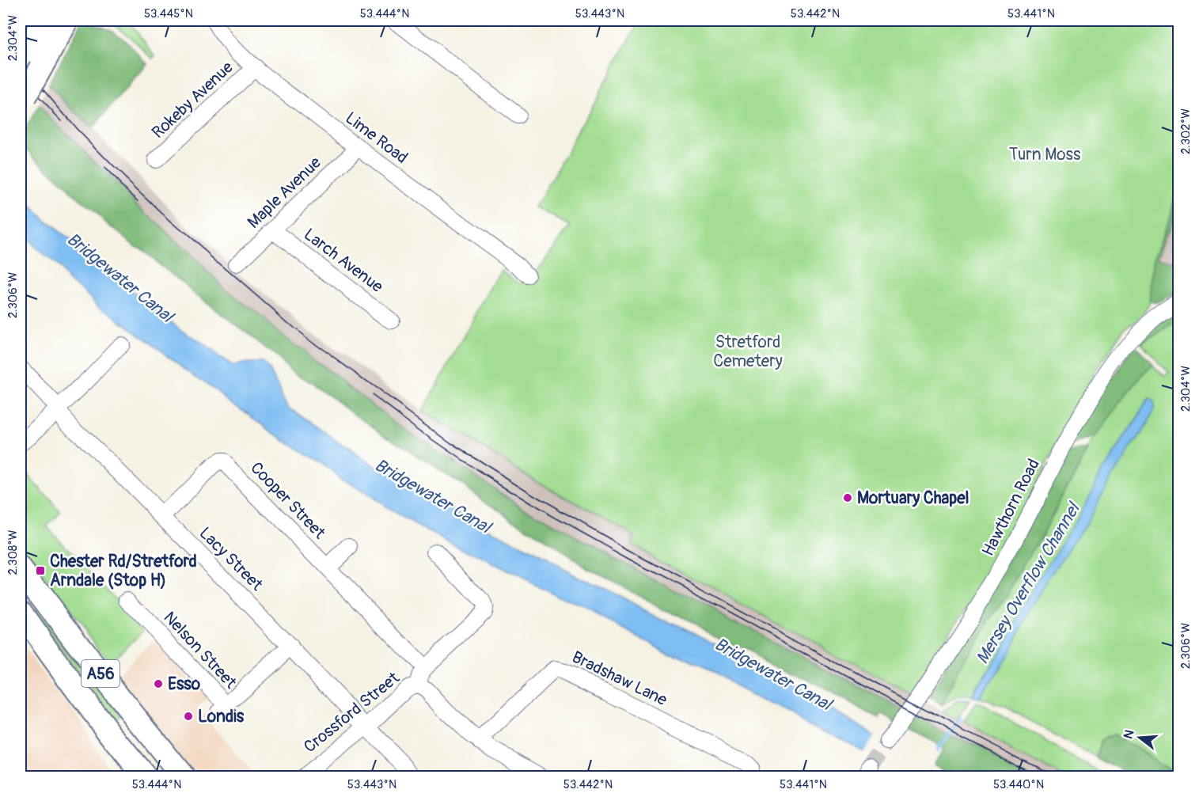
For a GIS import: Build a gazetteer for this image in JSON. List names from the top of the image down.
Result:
{
  "streets": {
    "highway": ["A56"],
    "street": [
      "Rokeby Avenue",
      "Lime Road",
      "Maple Avenue",
      "Larch Avenue",
      "Cooper Street",
      "Hawthorn Road",
      "Lacy Street",
      "Nelson Street",
      "Bradshaw Lane",
      "Crossford Street"
    ]
  },
  "crossings": [
    ["Rokeby Avenue", "Lime Road"],
    ["Lime Road", "Maple Avenue"],
    ["Maple Avenue", "Larch Avenue"],
    ["Cooper Street", "Lacy Street"],
    ["Cooper Street", "Crossford Street"],
    ["Lacy Street", "Nelson Street"],
    ["Lacy Street", "Crossford Street"]
  ],
  "water": ["Bridgewater Canal", "Mersey Overflow Channel"],
  "parks": ["Turn Moss", "Stretford Cemetery"],
  "places": {
    "other": ["Mortuary Chapel", "Esso", "Londis"],
    "transit": ["Chester Rd/Stretford Arndale (Stop H)"]
  },
  "north": "left",
  "coordinates": [
    "53.445°N",
    "53.444°N",
    "53.443°N",
    "53.442°N",
    "53.441°N",
    "2.304°W",
    "2.302°W",
    "2.306°W",
    "2.308°W",
    "53.440°N"
  ]
}
